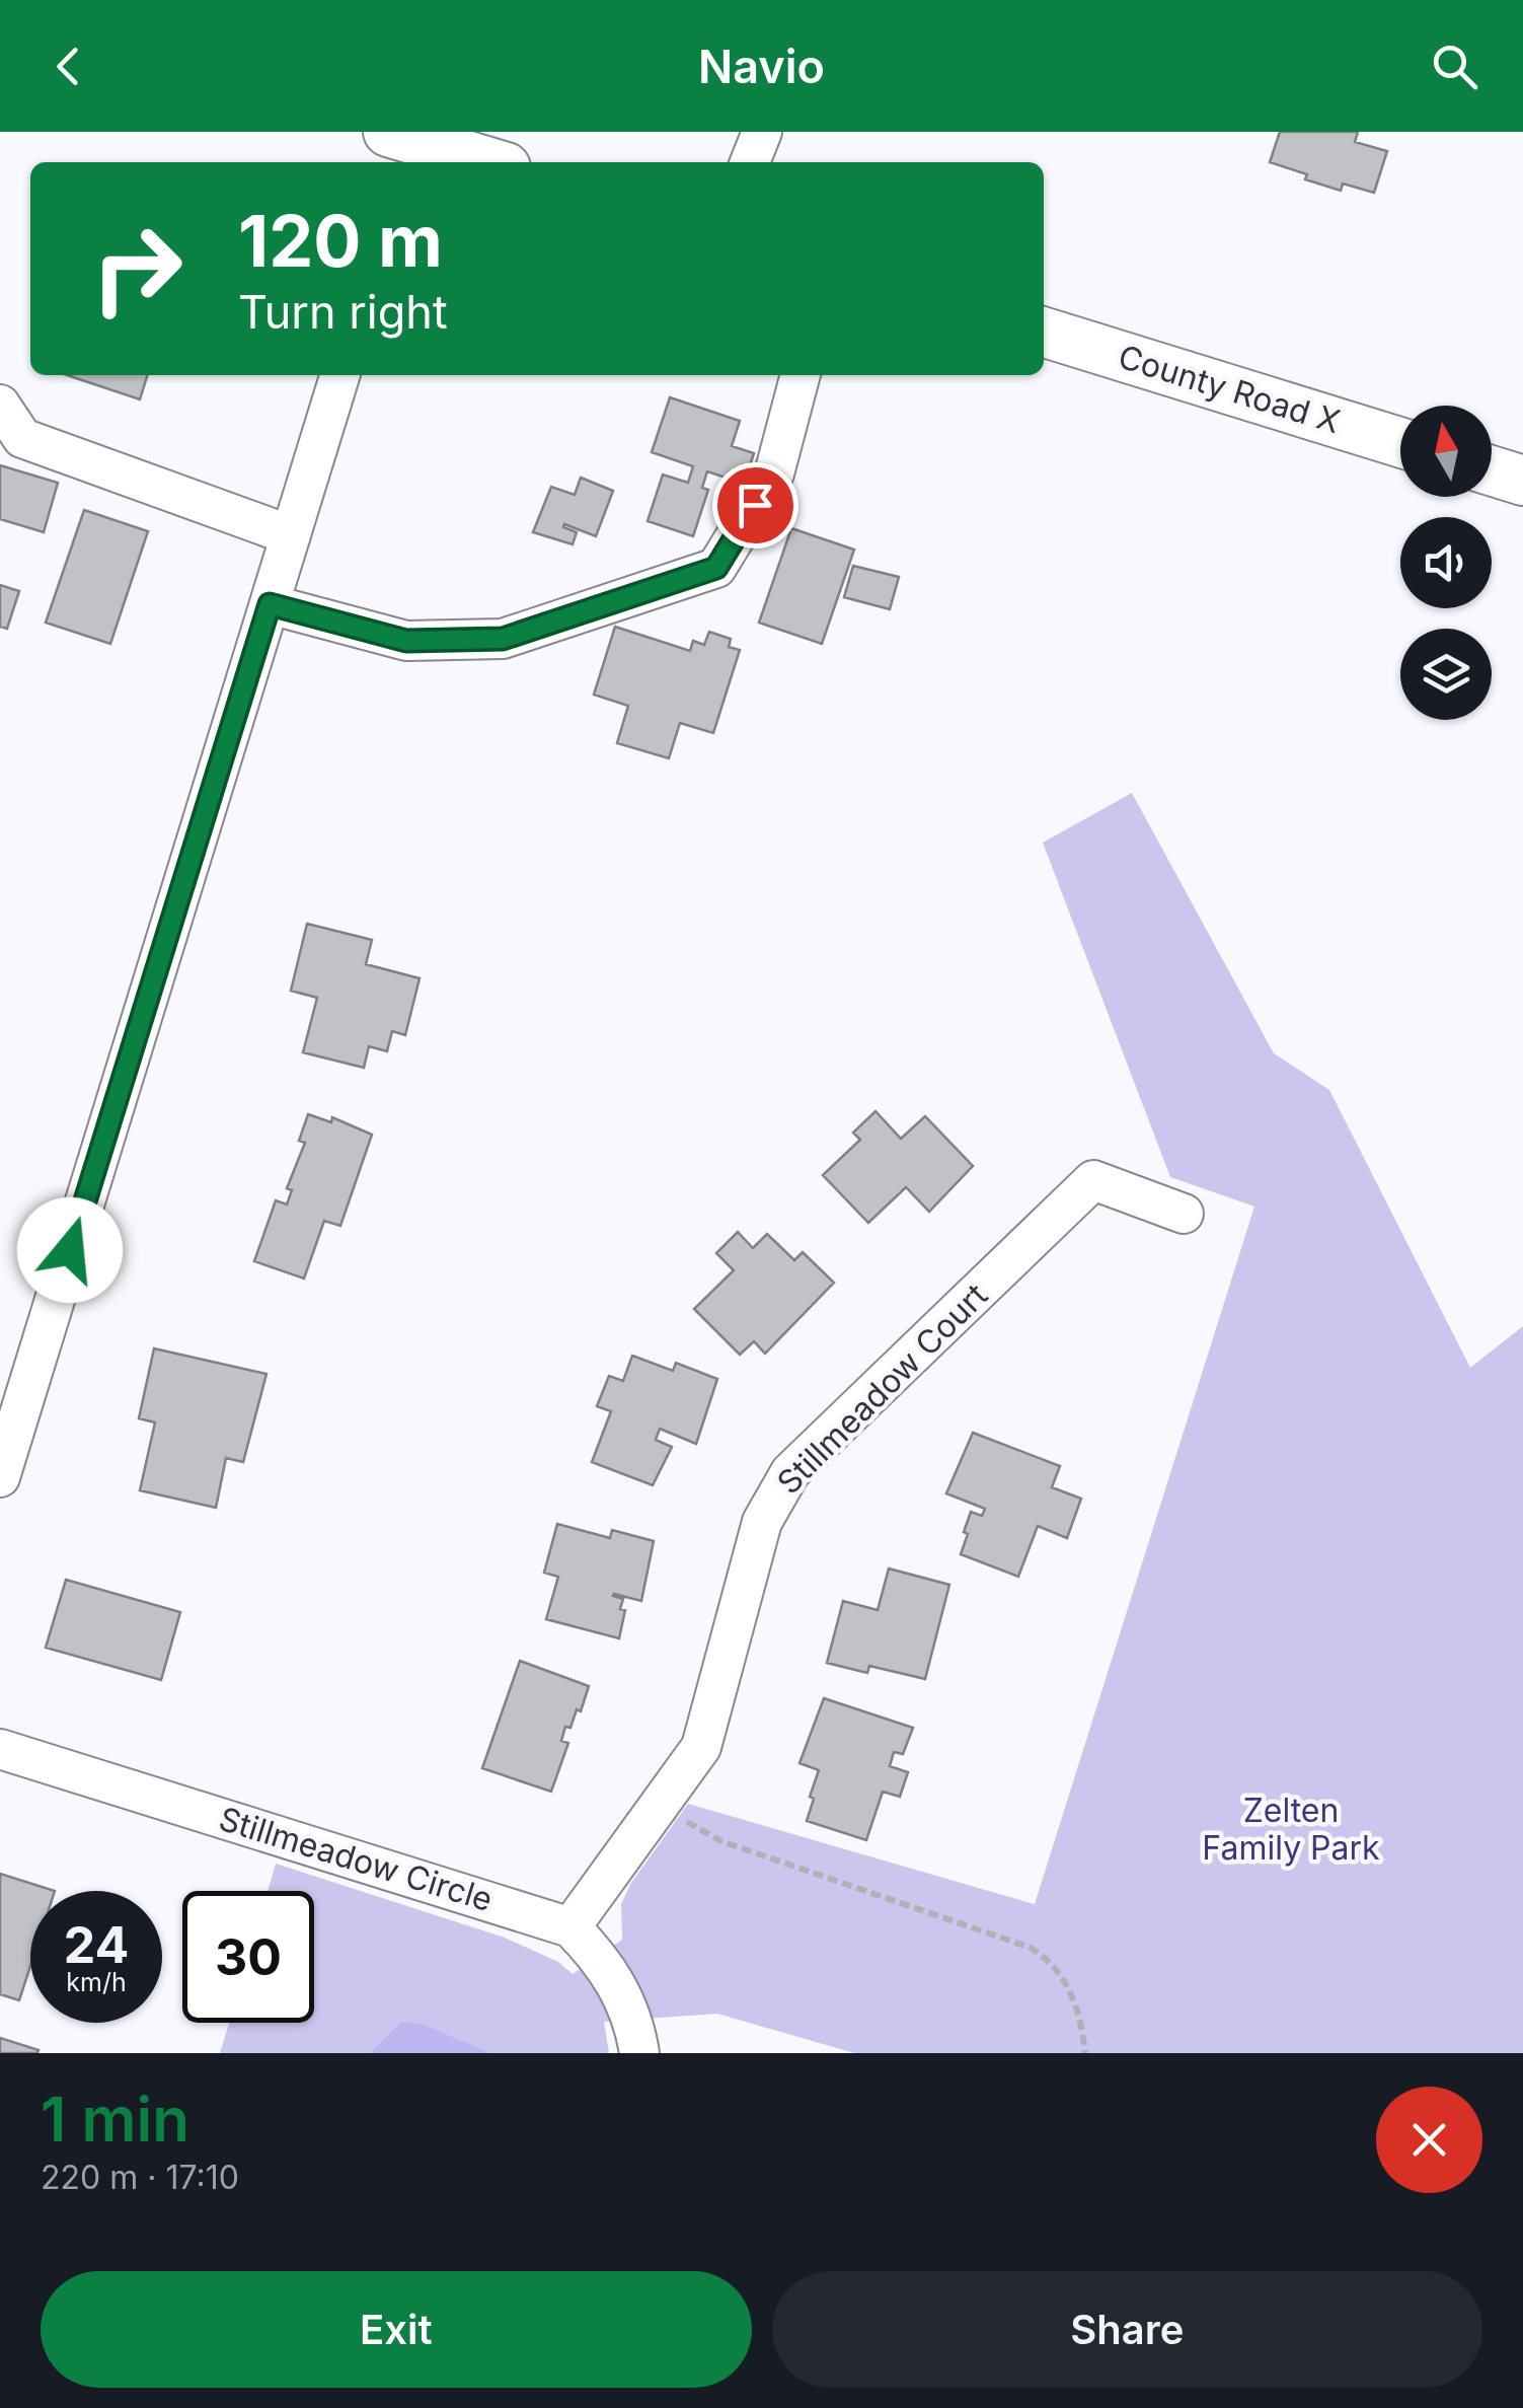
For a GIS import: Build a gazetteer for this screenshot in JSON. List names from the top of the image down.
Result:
{
  "streets": {
    "main road": ["County Road X"],
    "street": ["Stillmeadow Court", "Stillmeadow Circle"]
  },
  "crossings": [
    ["Stillmeadow Court", "Stillmeadow Circle"]
  ],
  "parks": ["Zelten Family Park"],
  "north": "top",
  "page": {
    "header": "Navio",
    "turn": ["120 m", "Turn right"],
    "speed": "24 km/h",
    "limit": "30",
    "heading": ["1 min", "220 m · 17:10"],
    "buttons": ["Exit", "Share"]
  }
}
